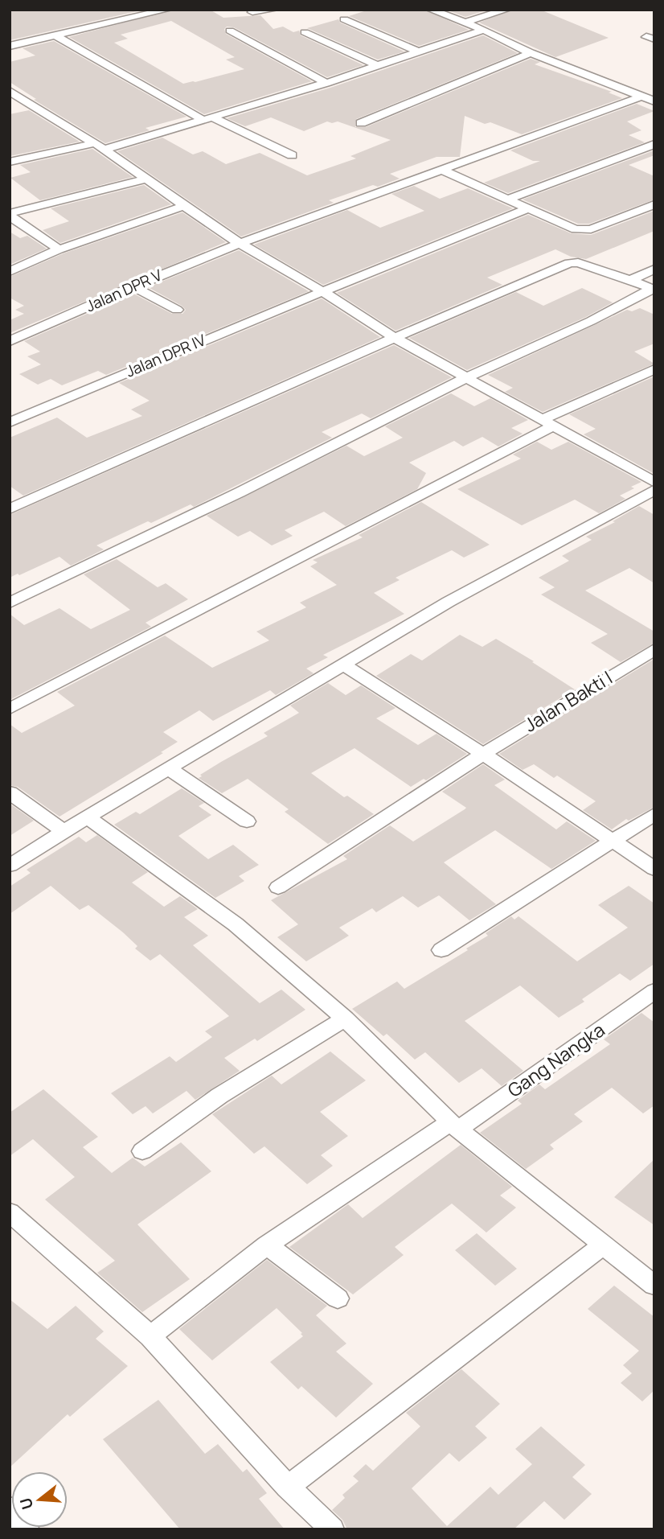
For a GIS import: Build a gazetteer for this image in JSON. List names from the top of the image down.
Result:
{
  "streets": {
    "street": [
      "Jalan DPR V",
      "Jalan DPR IV",
      "Jalan Bakti I",
      "Gang Nangka"
    ]
  },
  "north": "left"
}
